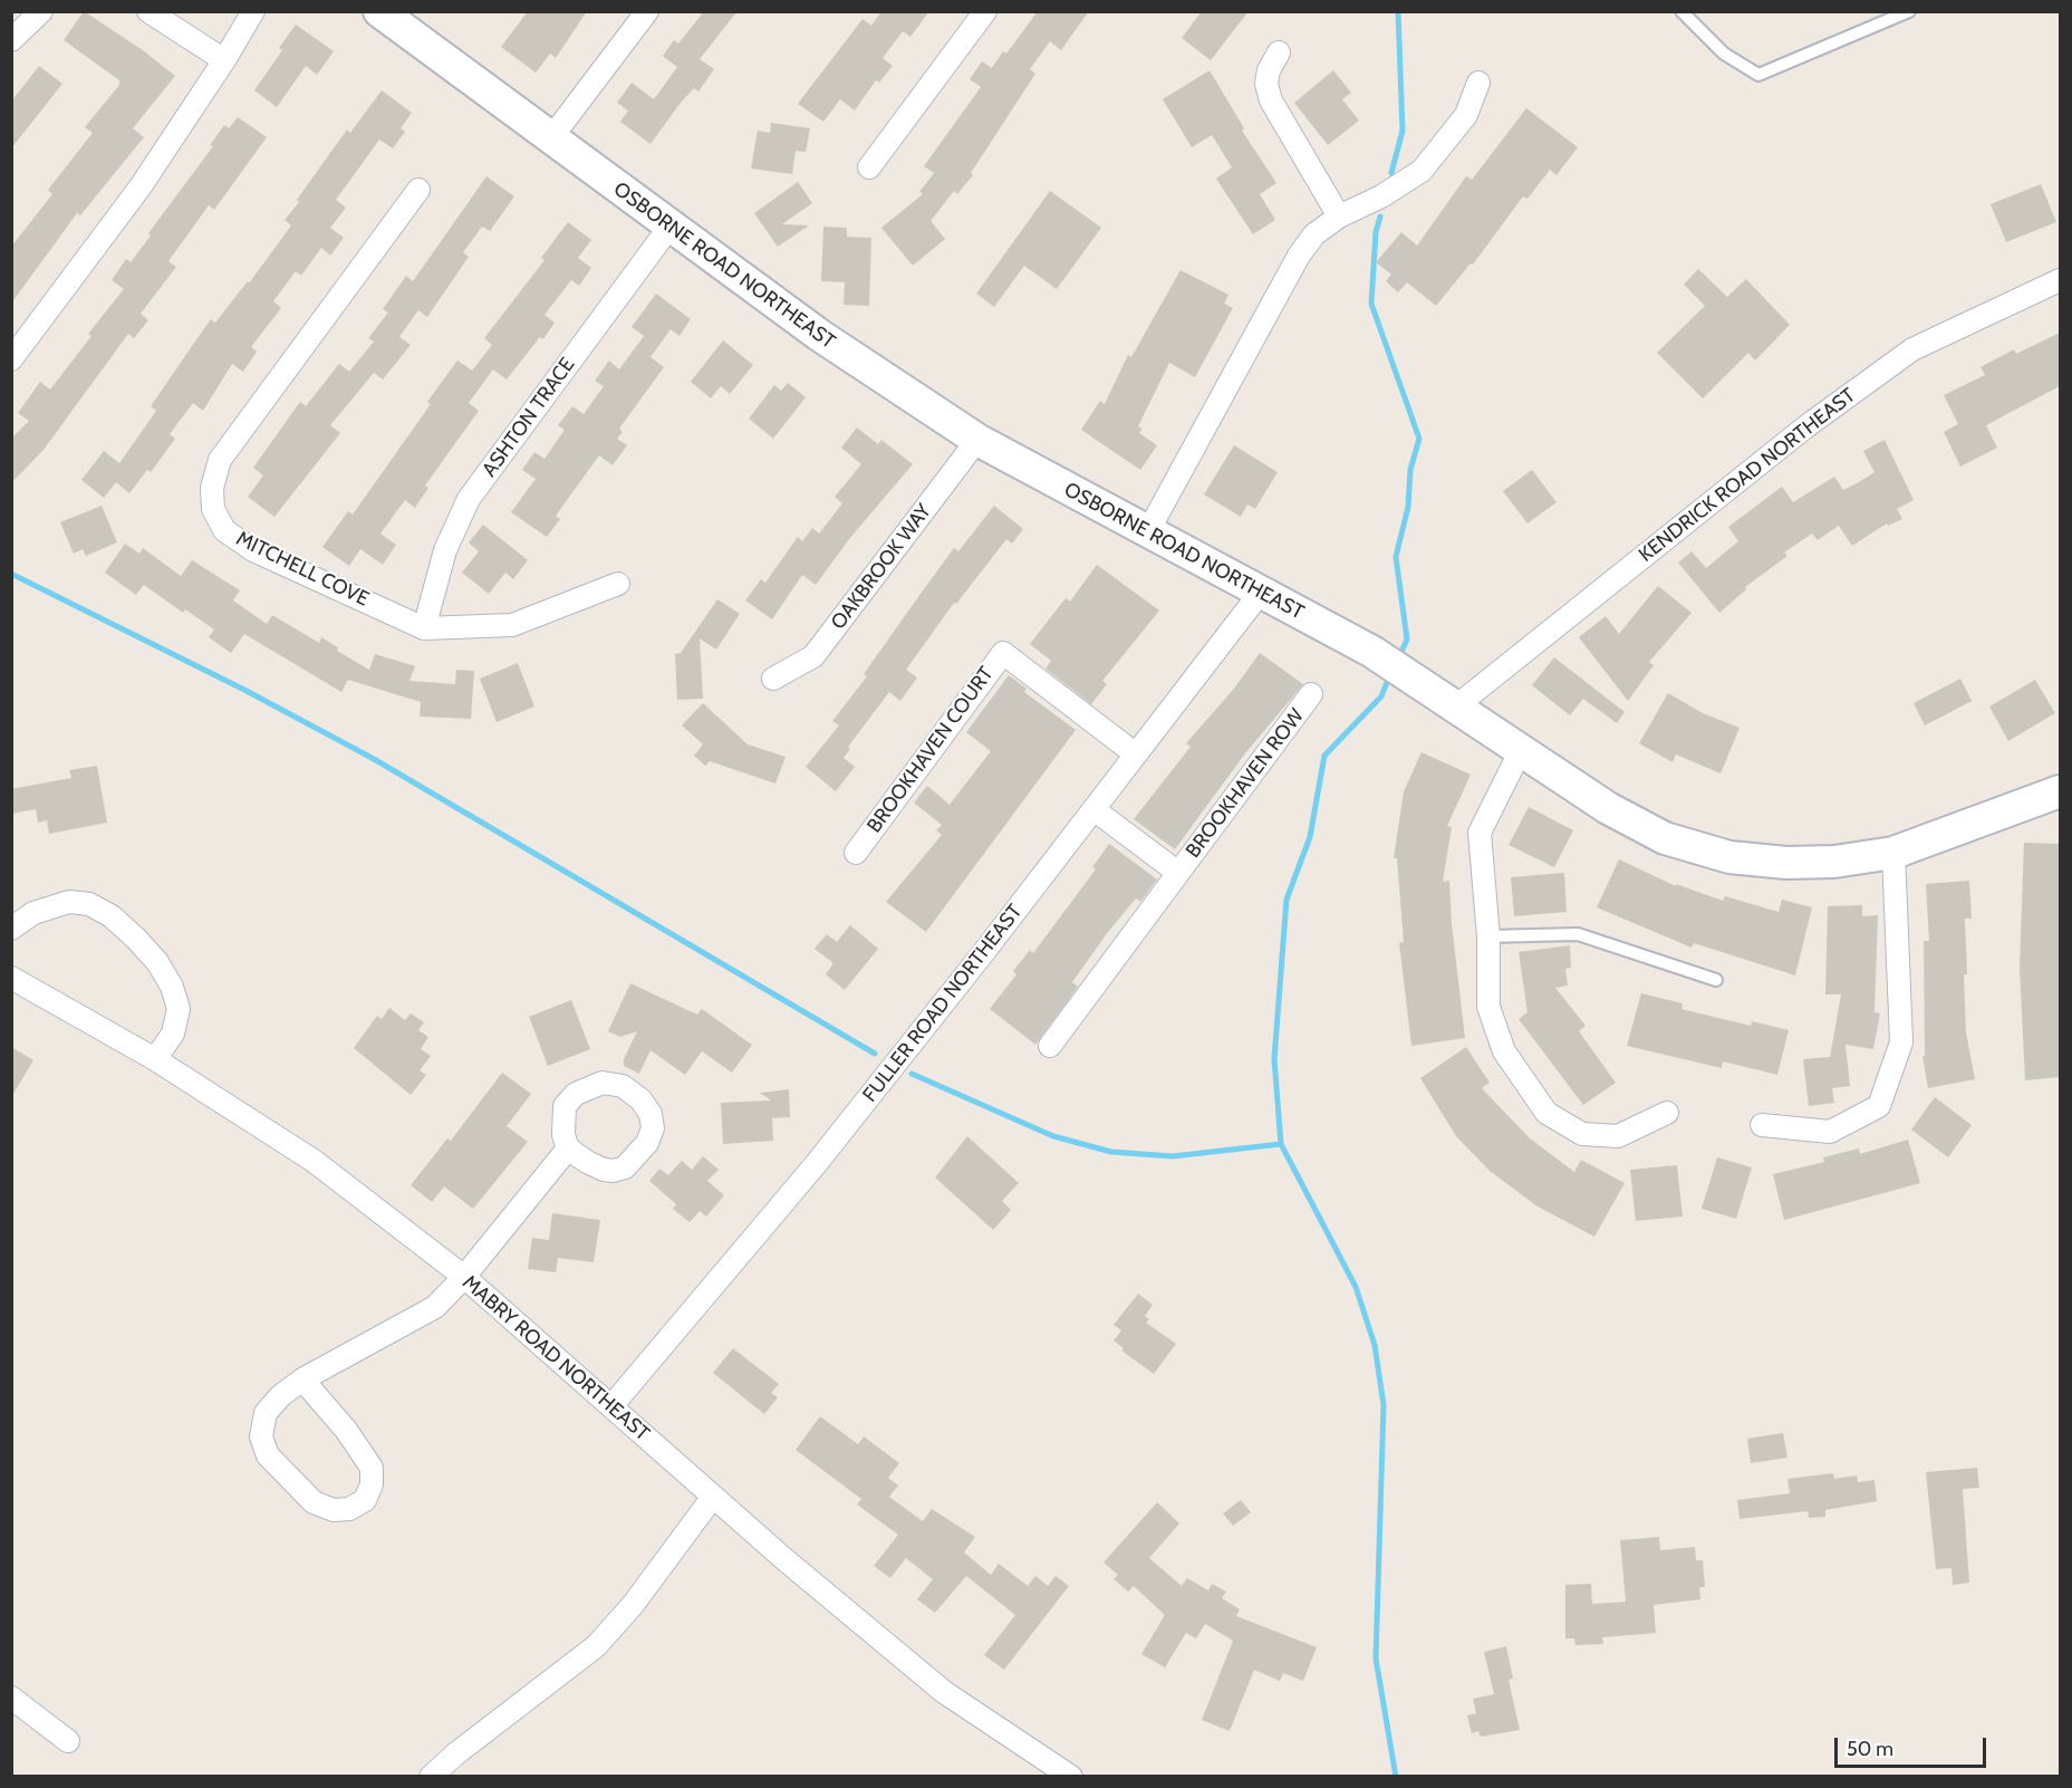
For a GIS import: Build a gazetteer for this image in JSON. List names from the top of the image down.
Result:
{
  "streets": {
    "street": [
      "OSBORNE ROAD NORTHEAST",
      "ASHTON TRACE",
      "KENDRICK ROAD NORTHEAST",
      "OAKBROOK WAY",
      "MITCHELL COVE",
      "BROOKHAVEN COURT",
      "BROOKHAVEN ROW",
      "FULLER ROAD NORTHEAST",
      "MABRY ROAD NORTHEAST"
    ]
  },
  "crossings": [
    ["OSBORNE ROAD NORTHEAST", "ASHTON TRACE"],
    ["OSBORNE ROAD NORTHEAST", "KENDRICK ROAD NORTHEAST"],
    ["OSBORNE ROAD NORTHEAST", "OAKBROOK WAY"],
    ["OSBORNE ROAD NORTHEAST", "FULLER ROAD NORTHEAST"],
    ["ASHTON TRACE", "MITCHELL COVE"],
    ["BROOKHAVEN COURT", "FULLER ROAD NORTHEAST"],
    ["BROOKHAVEN ROW", "FULLER ROAD NORTHEAST"],
    ["FULLER ROAD NORTHEAST", "MABRY ROAD NORTHEAST"]
  ],
  "scale_bar": "50 m"
}
